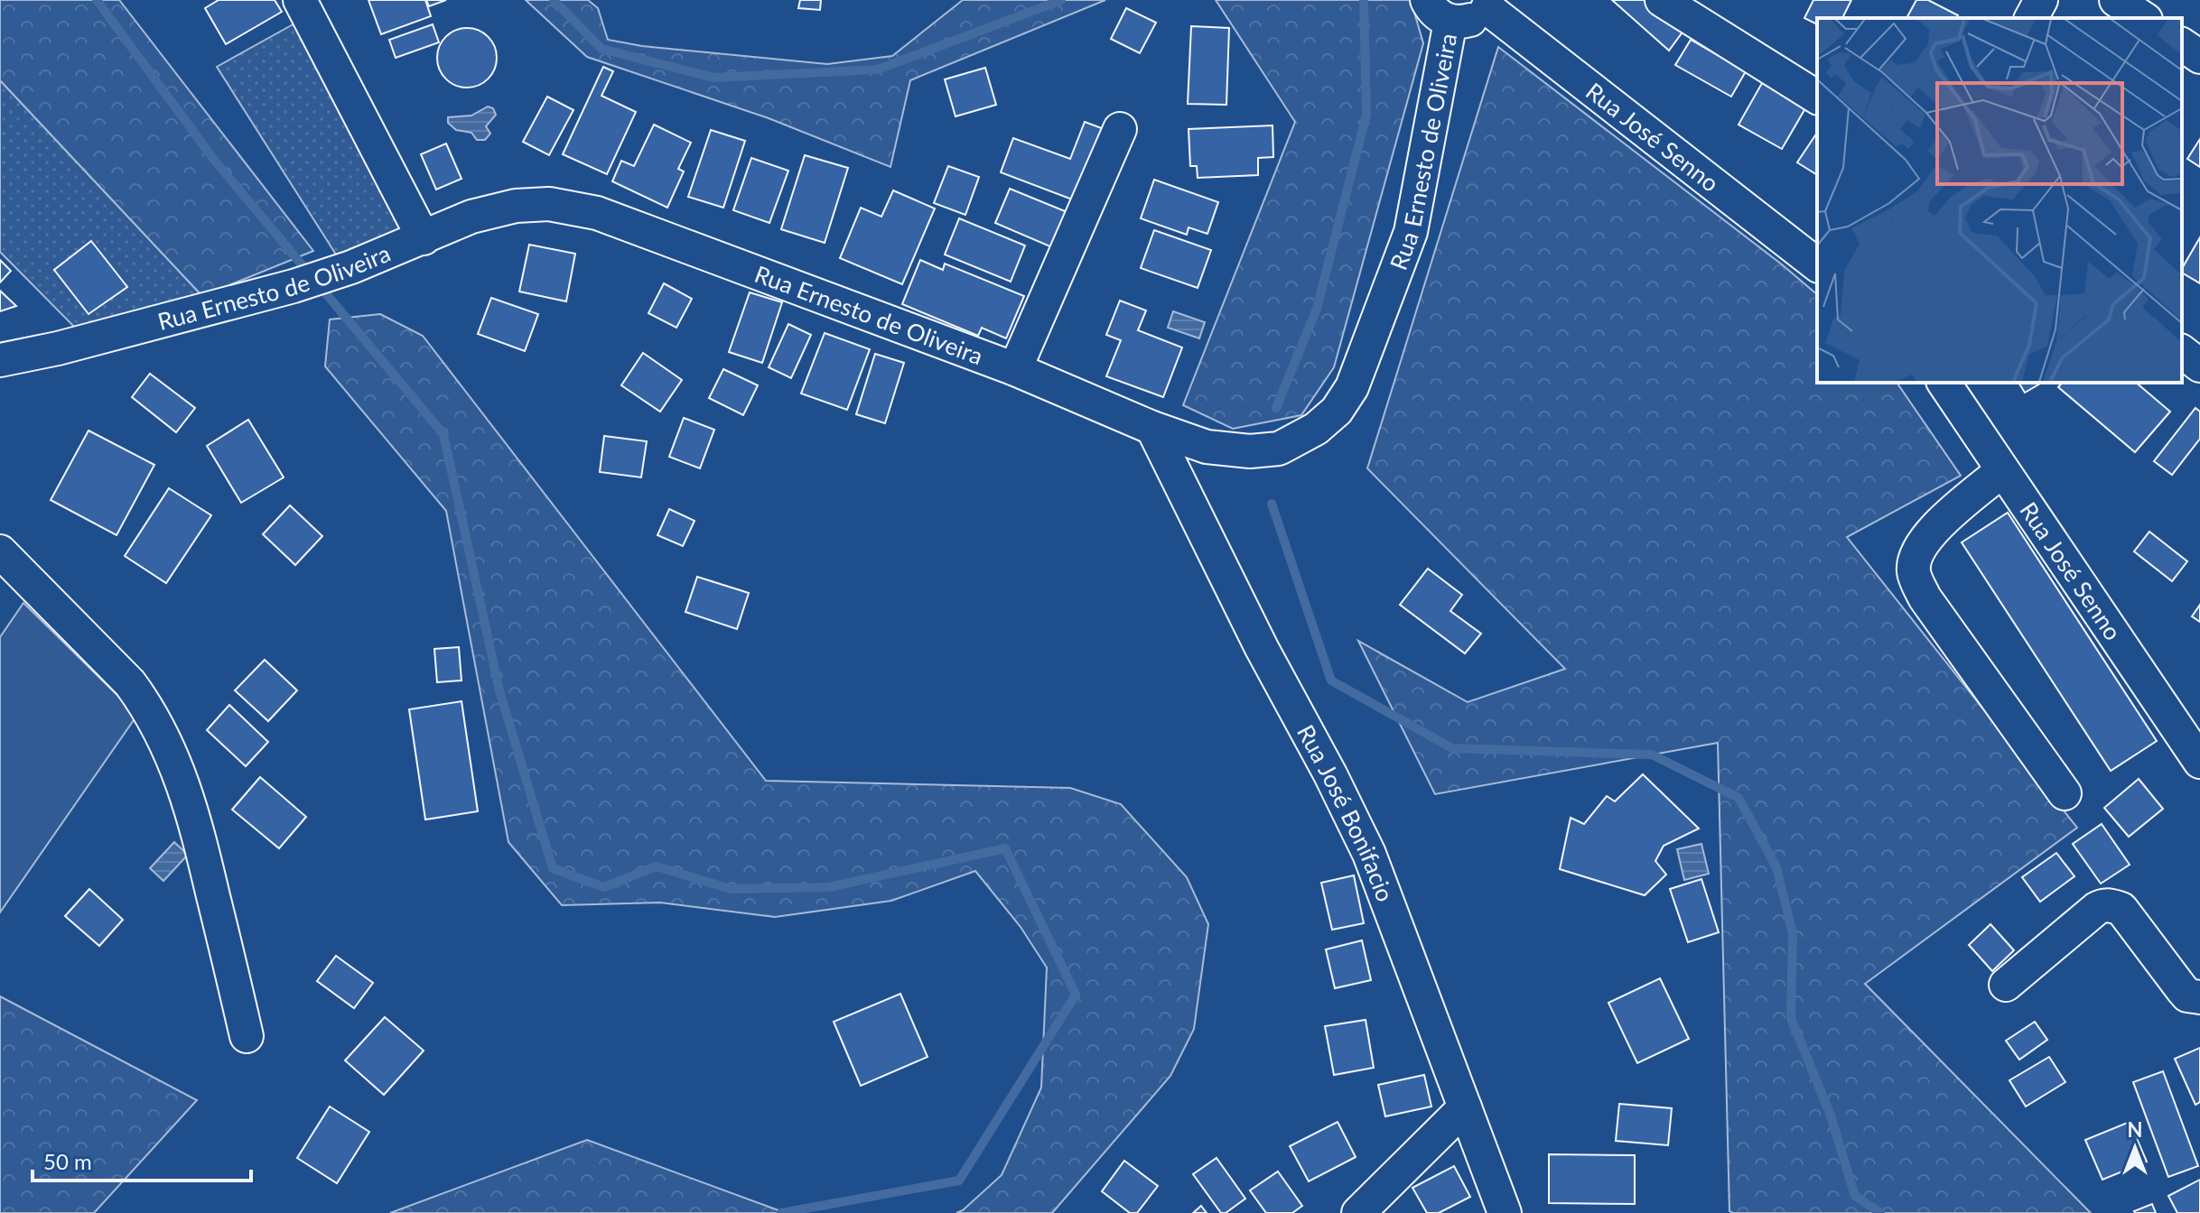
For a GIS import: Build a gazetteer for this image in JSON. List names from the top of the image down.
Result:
{
  "streets": {
    "street": ["Rua José Senno", "Rua Ernesto de Oliveira", "Rua José Bonifacio"]
  },
  "crossings": [
    ["Rua Ernesto de Oliveira", "Rua José Bonifacio"]
  ],
  "scale_bar": "50 m",
  "north": "top"
}
